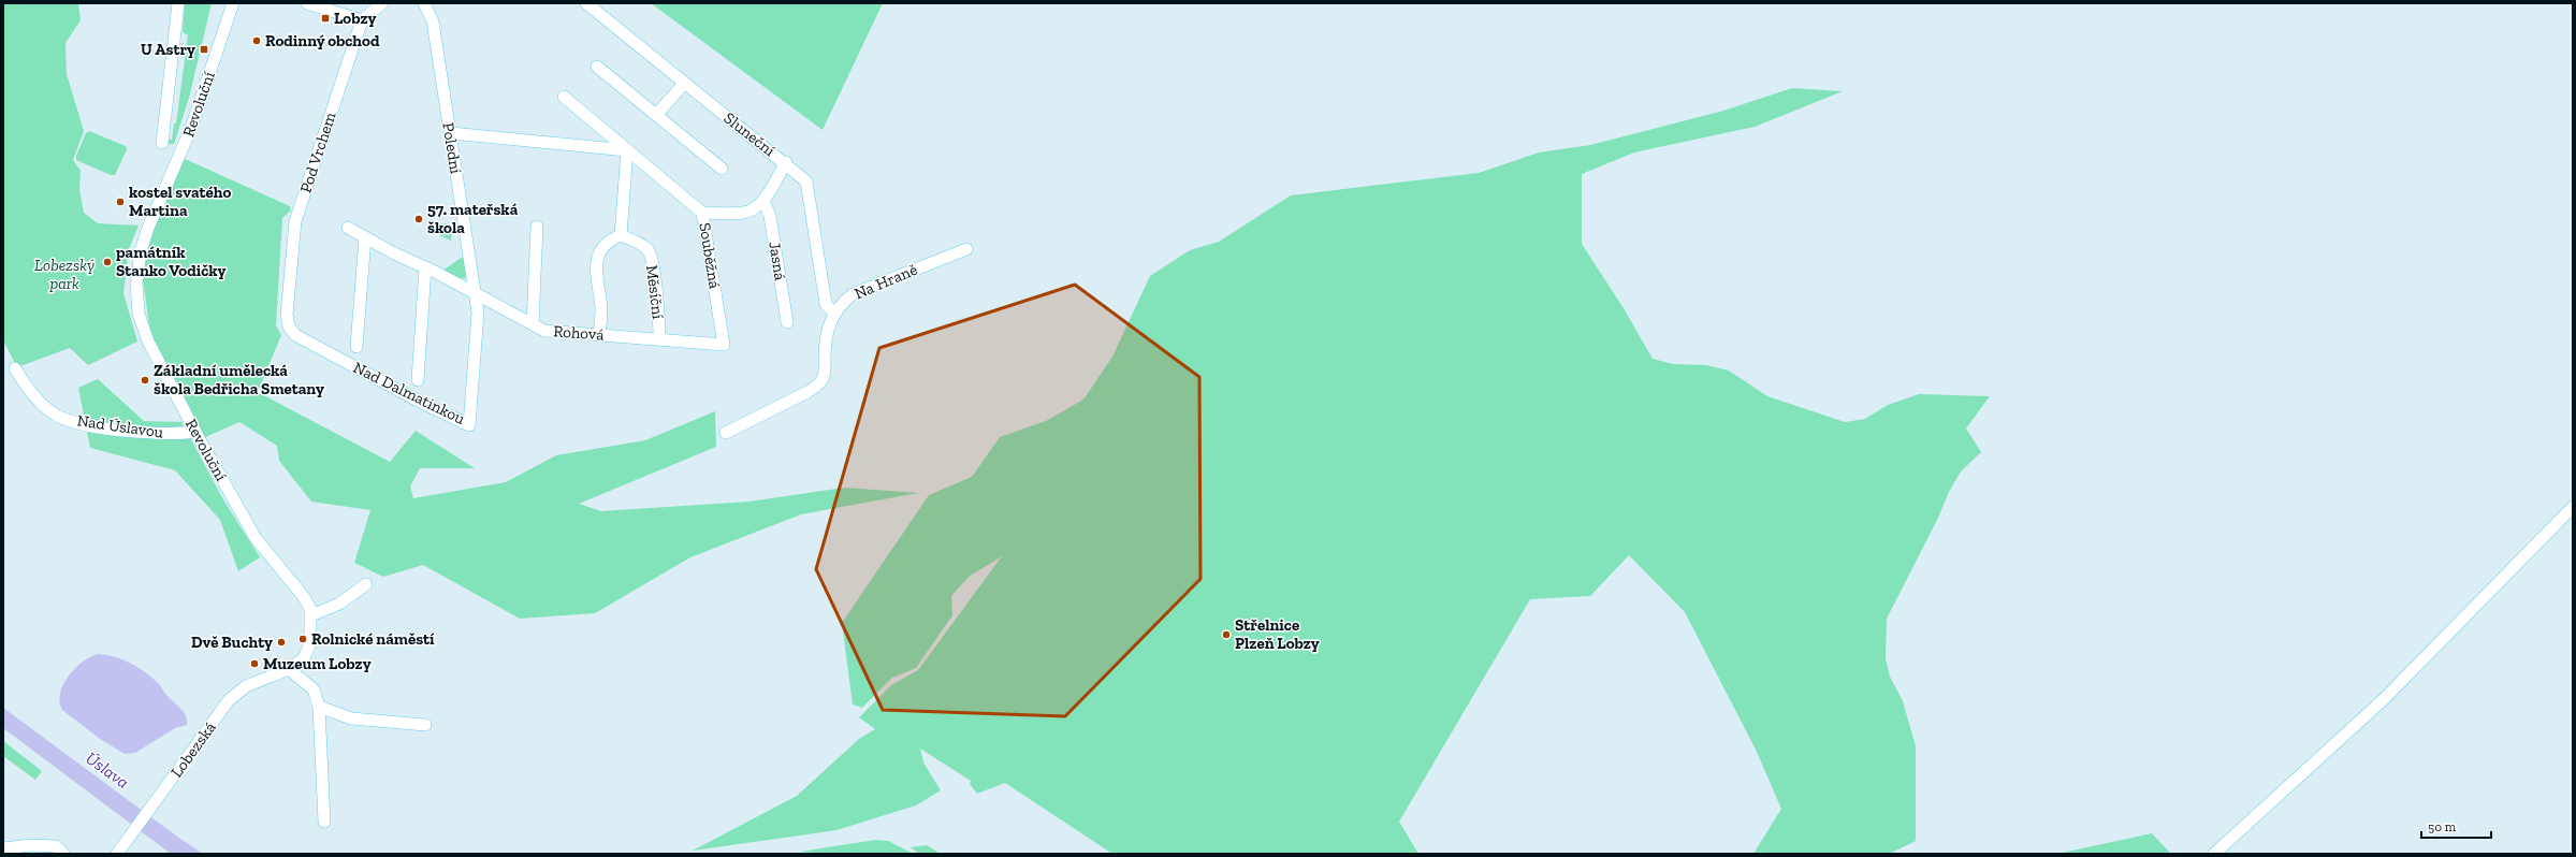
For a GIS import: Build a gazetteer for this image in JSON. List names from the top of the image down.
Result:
{
  "streets": {
    "street": [
      "Revoluční",
      "Sluneční",
      "Polední",
      "Pod Vrchem",
      "Souběžná",
      "Jasná",
      "Na Hraně",
      "Měsíční",
      "Rohová",
      "Nad Dalmatinkou",
      "Nad Úslavou",
      "Lobezská"
    ]
  },
  "crossings": [
    ["Revoluční", "Nad Úslavou"],
    ["Sluneční", "Na Hraně"],
    ["Polední", "Nad Dalmatinkou"],
    ["Pod Vrchem", "Nad Dalmatinkou"],
    ["Souběžná", "Rohová"],
    ["Měsíční", "Rohová"]
  ],
  "water": ["Úslava"],
  "parks": ["Lobezský park"],
  "places": {
    "transit": ["Lobzy", "U Astry"],
    "other": [
      "Rodinný obchod",
      "kostel svatého Martina",
      "57. mateřská škola",
      "památník Stanko Vodičky",
      "Základní umělecká škola Bedřicha Smetany",
      "Střelnice Plzeň Lobzy",
      "Rolnické náměstí",
      "Dvě Buchty",
      "Muzeum Lobzy"
    ]
  },
  "scale_bar": "50 m"
}
